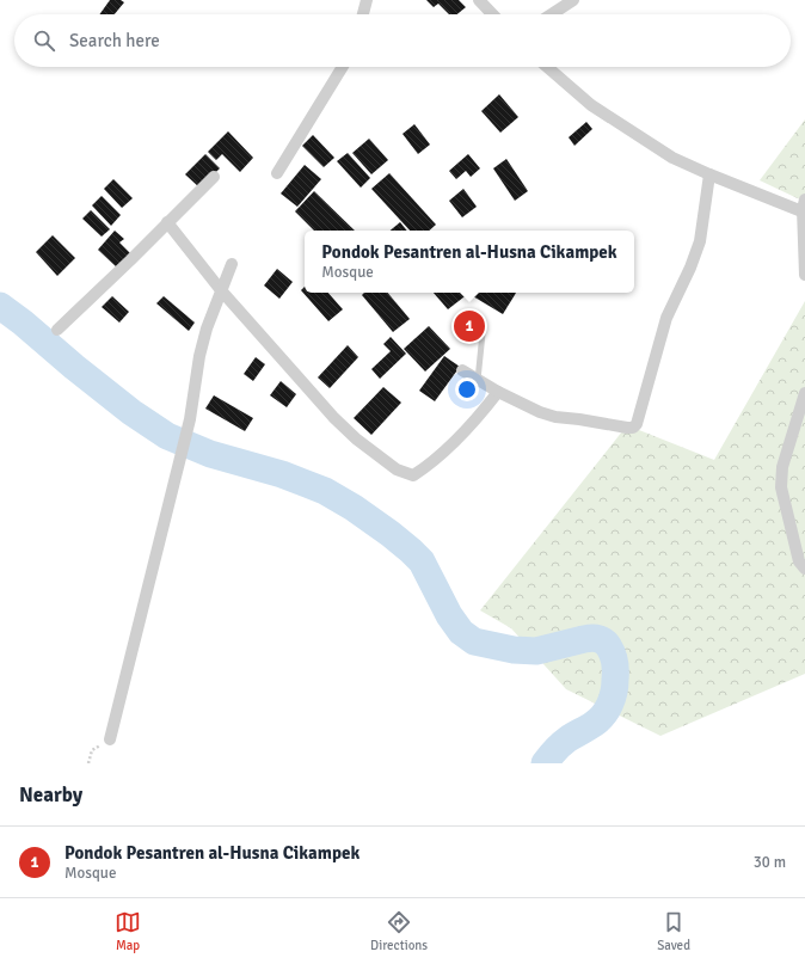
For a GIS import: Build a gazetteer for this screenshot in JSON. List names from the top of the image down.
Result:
{
  "page": {
    "search": "Search here",
    "popup": ["Pondok Pesantren al-Husna Cikampek", "Mosque"],
    "pins": "1",
    "heading": "Nearby",
    "list": [
      {
        "mark": "1",
        "name": "Pondok Pesantren al-Husna Cikampek",
        "note": "Mosque",
        "value": "30 m"
      }
    ],
    "nav": ["Map", "Directions", "Saved"]
  }
}
